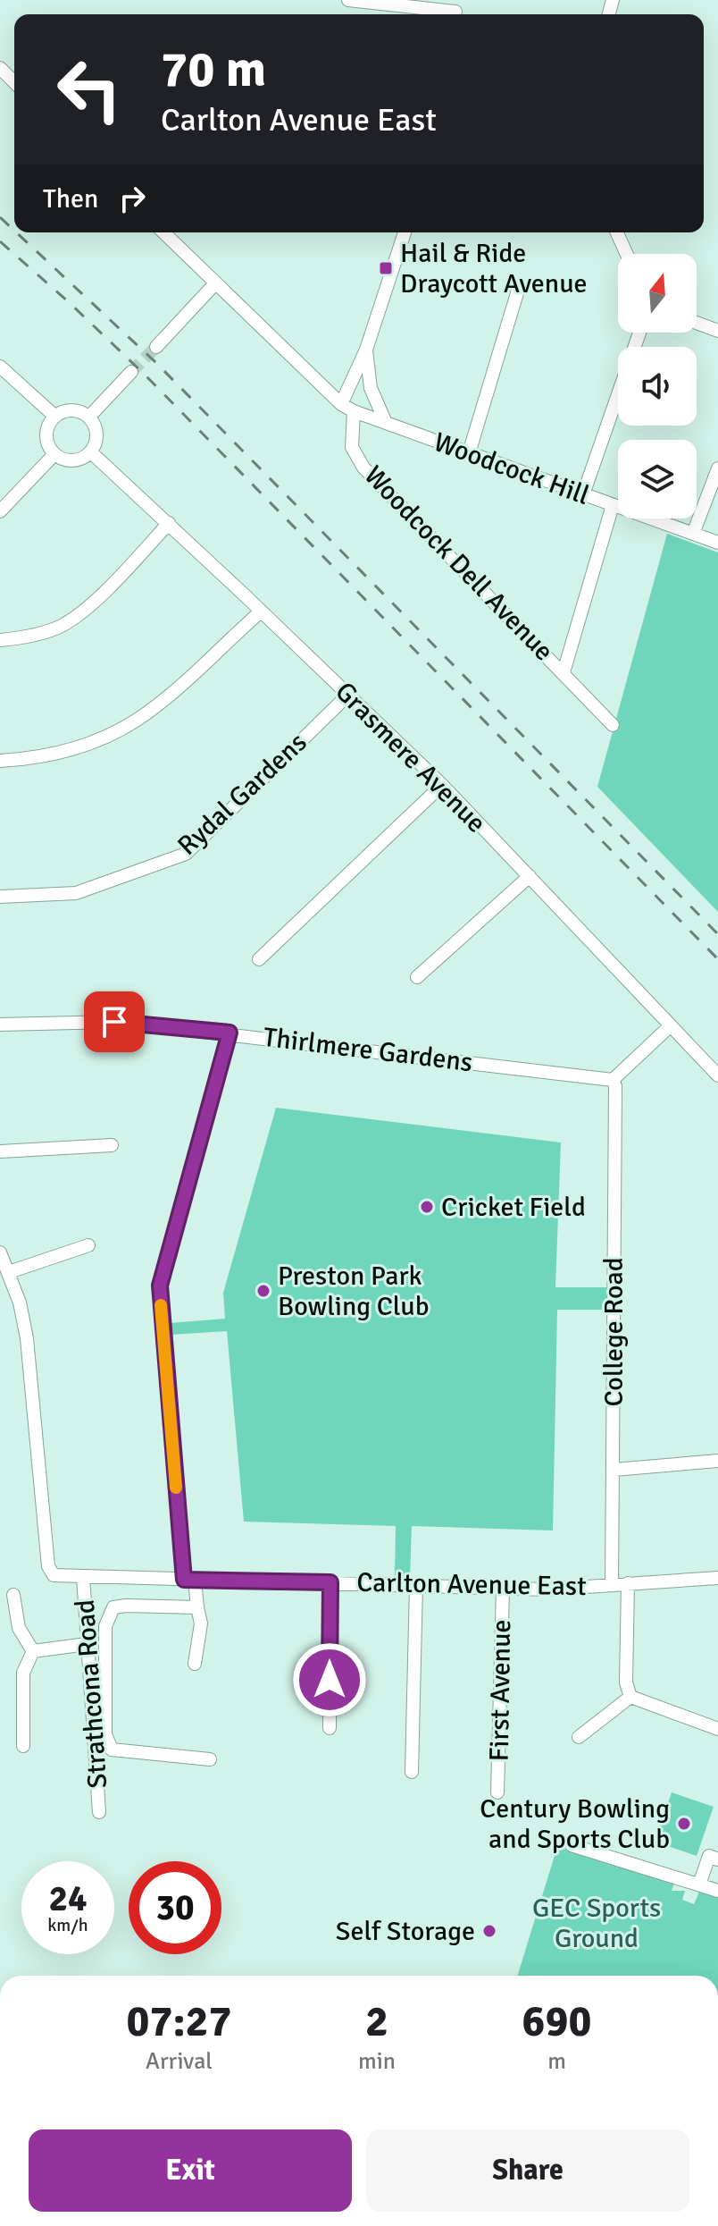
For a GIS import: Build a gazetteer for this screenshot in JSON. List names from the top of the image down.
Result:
{
  "streets": {
    "street": [
      "Woodcock Hill",
      "Woodcock Dell Avenue",
      "Grasmere Avenue",
      "Rydal Gardens",
      "Thirlmere Gardens",
      "College Road",
      "Carlton Avenue East",
      "First Avenue",
      "Strathcona Road"
    ]
  },
  "crossings": [
    ["Woodcock Hill", "Woodcock Dell Avenue"],
    ["Grasmere Avenue", "Rydal Gardens"],
    ["Thirlmere Gardens", "College Road"],
    ["College Road", "Carlton Avenue East"],
    ["Carlton Avenue East", "First Avenue"],
    ["Carlton Avenue East", "Strathcona Road"]
  ],
  "parks": ["GEC Sports Ground"],
  "places": {
    "transit": ["Hail & Ride Draycott Avenue"],
    "other": [
      "Cricket Field",
      "Preston Park Bowling Club",
      "Century Bowling and Sports Club",
      "Self Storage"
    ]
  },
  "north": "top",
  "page": {
    "turn": ["70 m", "Carlton Avenue East"],
    "then": "Then",
    "speed": "24 km/h",
    "limit": "30",
    "eta": [
      "07:27",
      "Arrival",
      "2",
      "min",
      "690",
      "m"
    ],
    "buttons": ["Exit", "Share"]
  }
}
